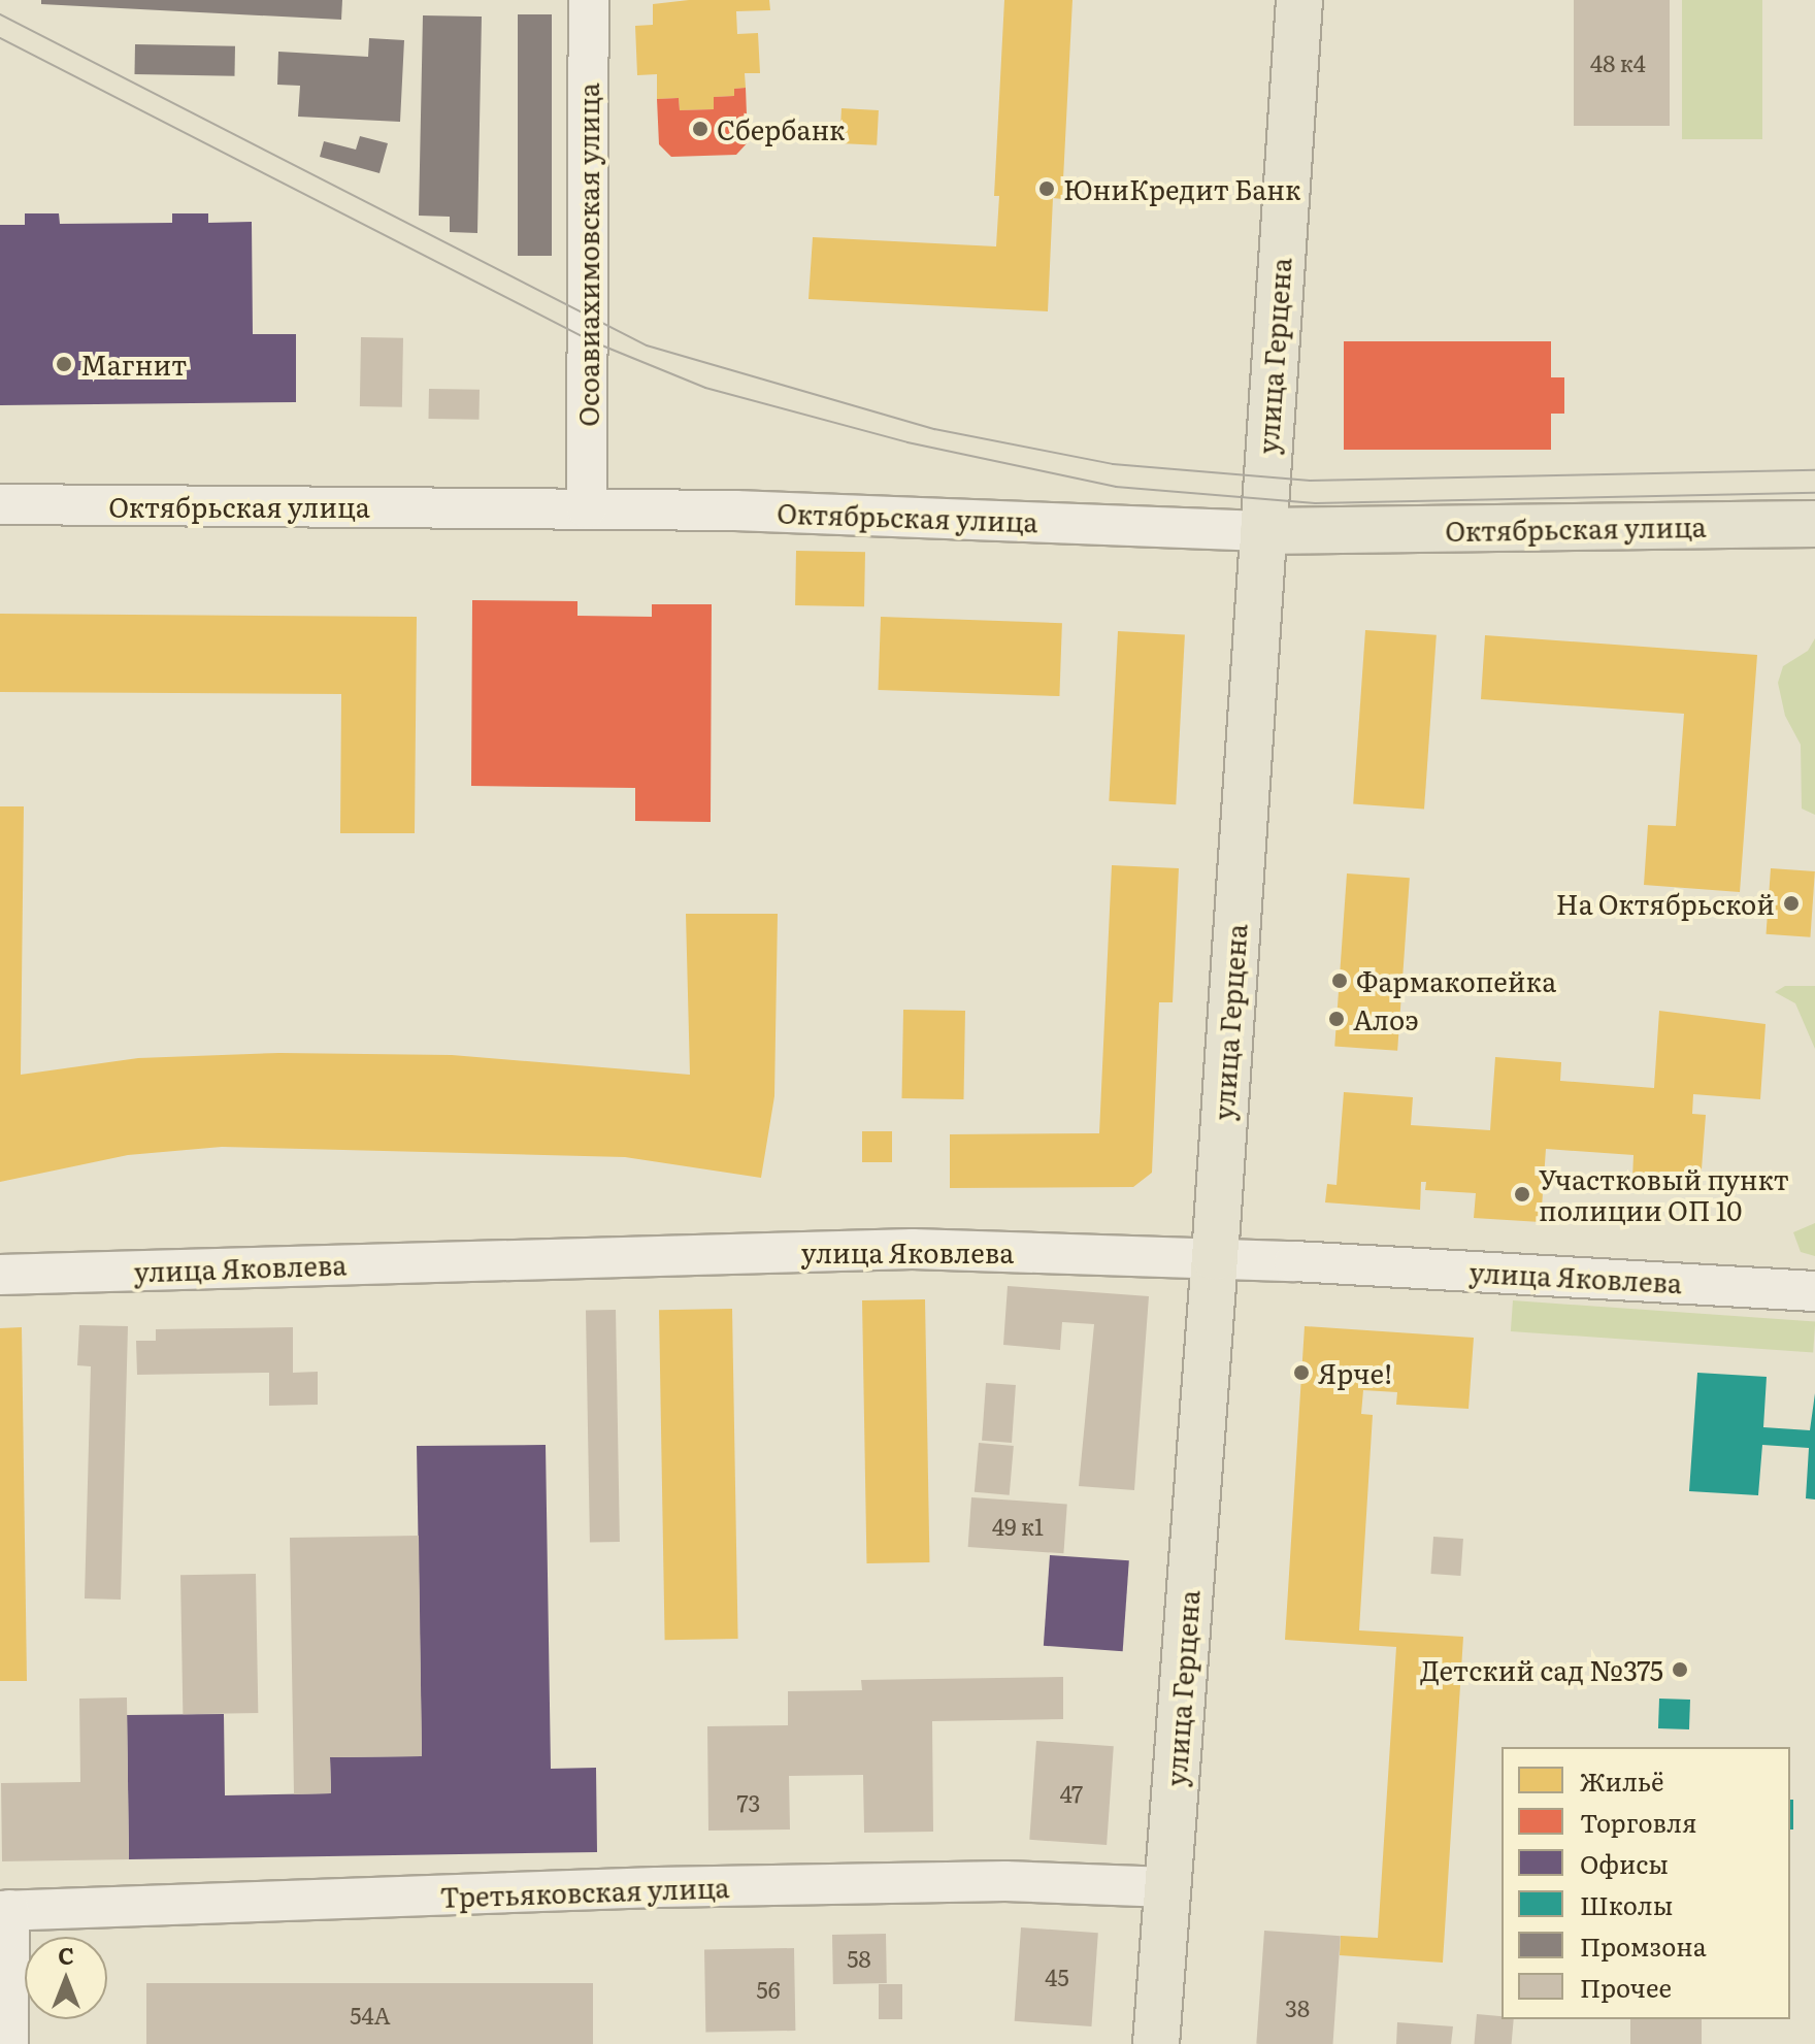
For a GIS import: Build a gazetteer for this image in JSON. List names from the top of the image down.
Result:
{
  "streets": {
    "main road": ["улица Герцена", "Октябрьская улица"],
    "street": ["Осоавиахимовская улица", "улица Яковлева", "Третьяковская улица"]
  },
  "crossings": [
    ["Осоавиахимовская улица", "Октябрьская улица"],
    ["улица Герцена", "Октябрьская улица"],
    ["улица Герцена", "улица Яковлева"],
    ["улица Герцена", "Третьяковская улица"]
  ],
  "places": [
    "Сбербанк",
    "ЮниКредит Банк",
    "Магнит",
    "На Октябрьской",
    "Фармакопейка",
    "Алоэ",
    "Участковый пункт полиции ОП 10",
    "Ярче!",
    "Детский сад №375"
  ],
  "house_numbers": [
    "48 к4",
    "49 к1",
    "47",
    "73",
    "58",
    "45",
    "56",
    "38",
    "54А"
  ],
  "legend": [
    "Жильё",
    "Торговля",
    "Офисы",
    "Школы",
    "Промзона",
    "Прочее"
  ],
  "north": "top"
}
